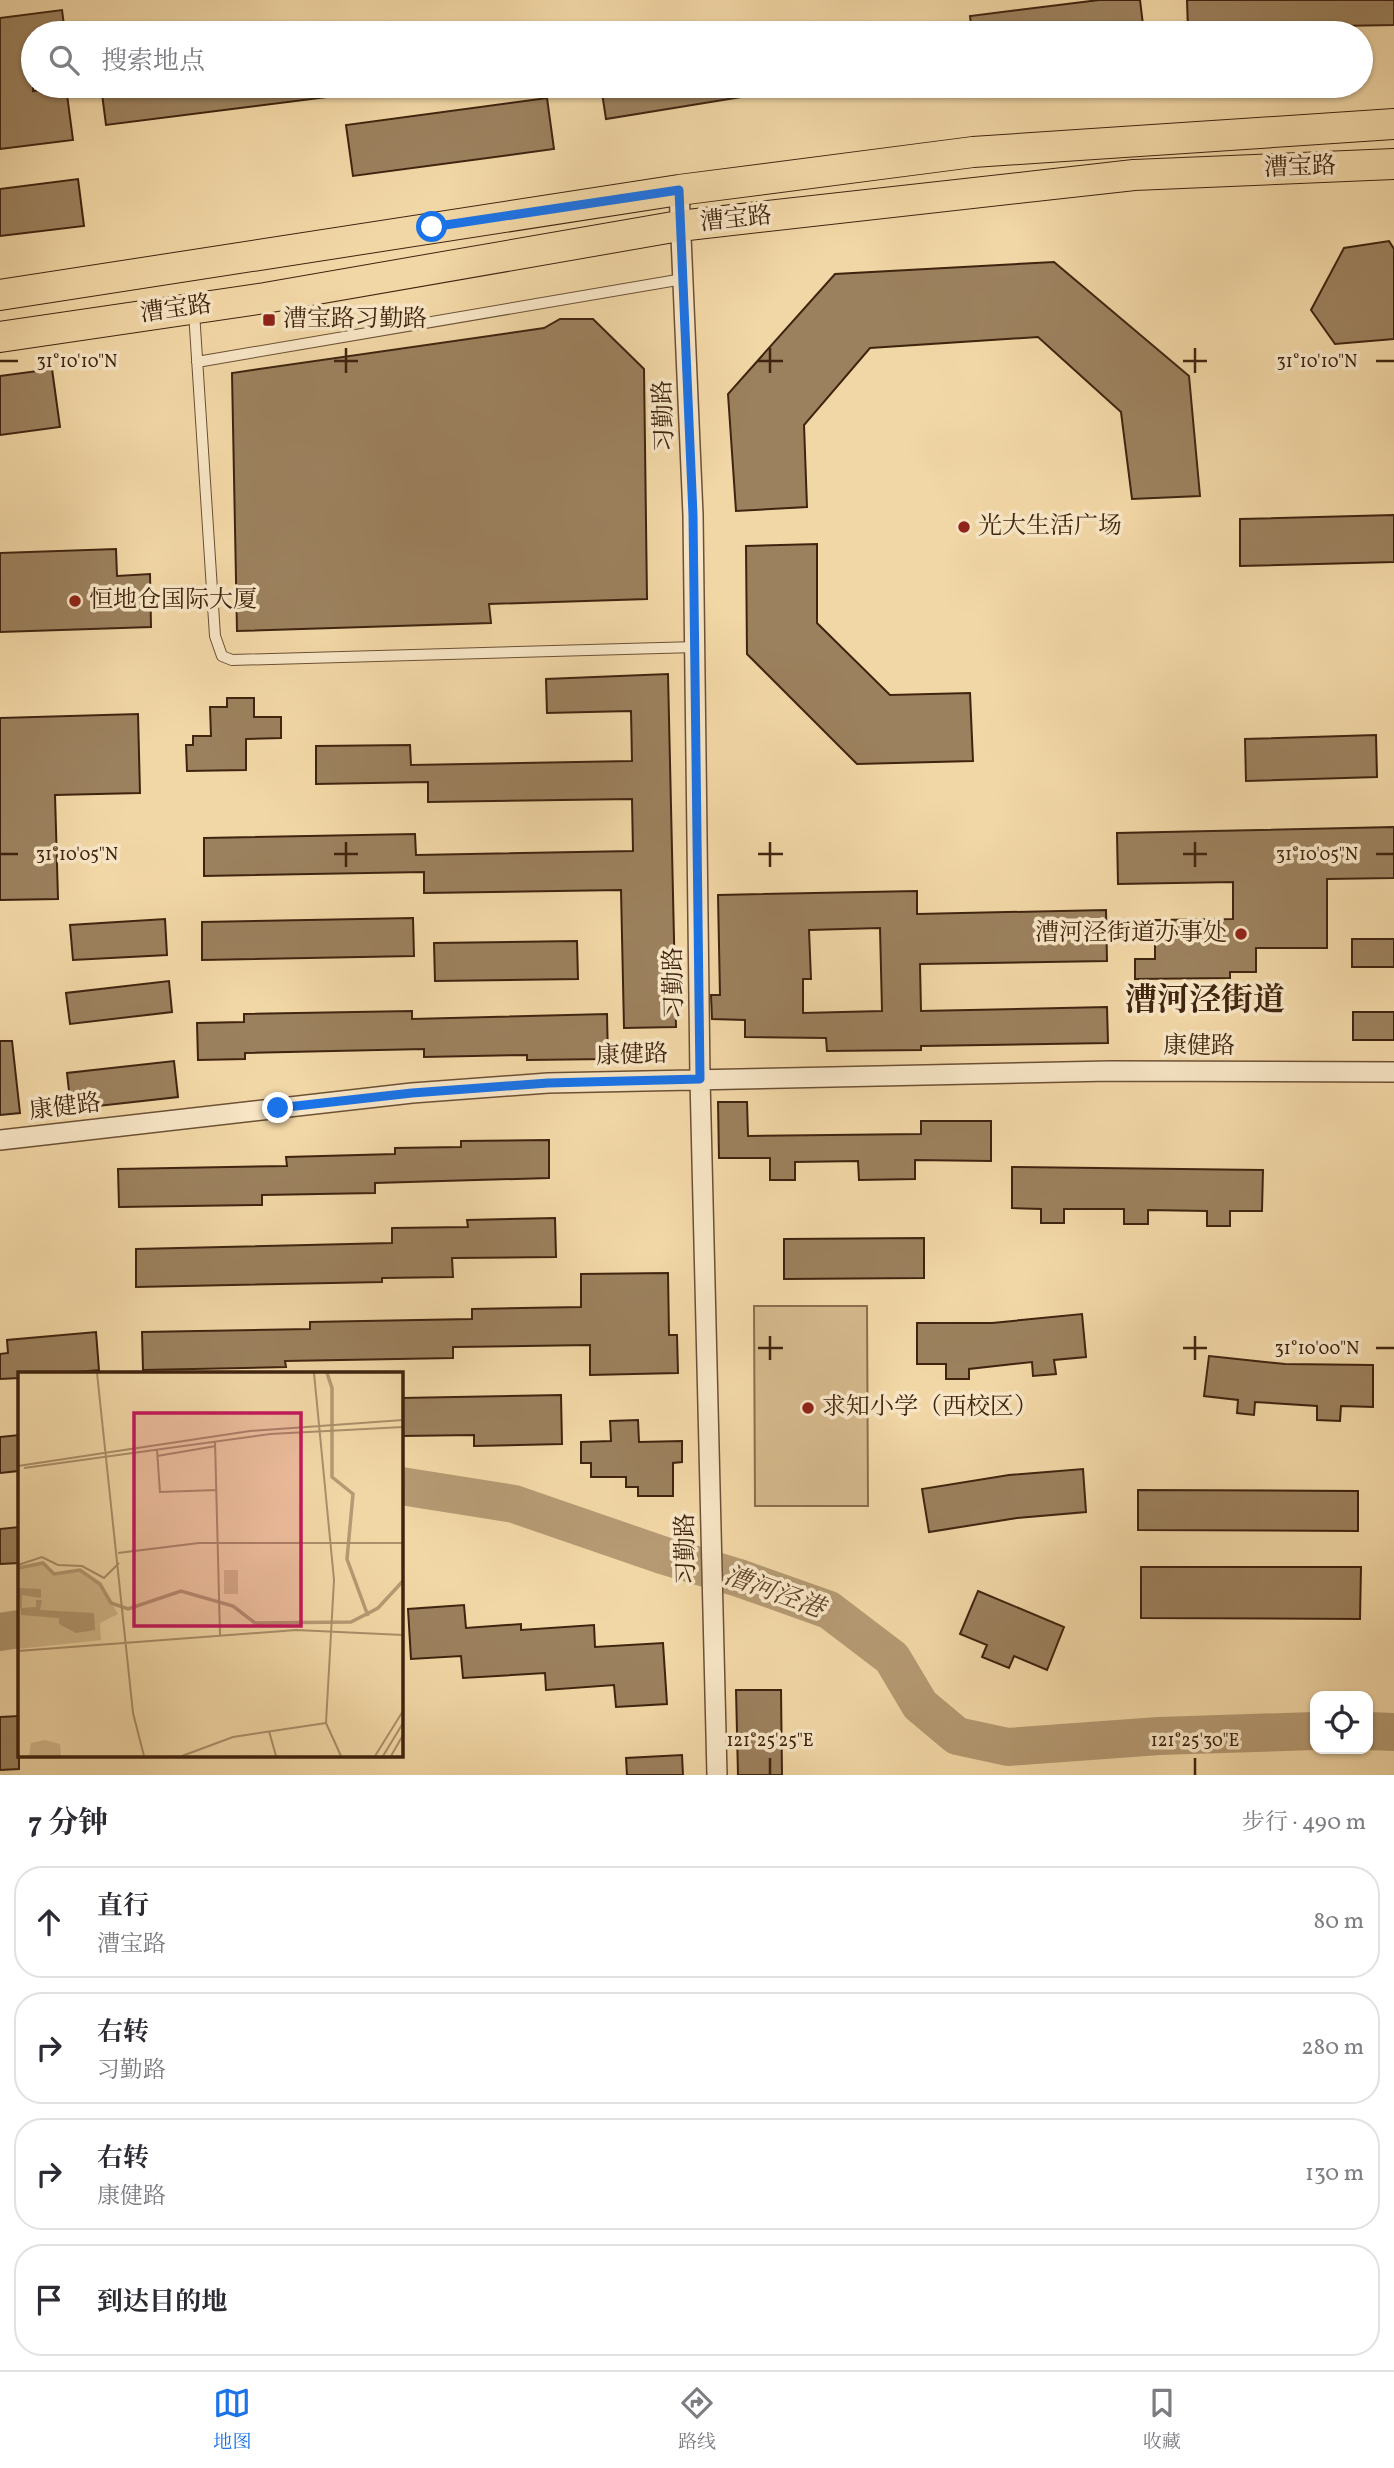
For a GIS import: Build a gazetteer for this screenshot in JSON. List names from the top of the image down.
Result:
{
  "streets": {
    "main road": ["漕宝路"],
    "street": ["习勤路", "康健路"]
  },
  "crossings": [
    ["漕宝路", "习勤路"],
    ["习勤路", "康健路"]
  ],
  "districts": ["漕河泾街道"],
  "water": ["漕河泾港"],
  "places": {
    "transit": ["漕宝路习勤路"],
    "other": [
      "光大生活广场",
      "恒地仓国际大厦",
      "漕河泾街道办事处",
      "求知小学（西校区）"
    ]
  },
  "page": {
    "search": "搜索地点",
    "heading": ["7 分钟", "步行 · 490 m"],
    "list": [
      ["直行", "漕宝路", "80 m"],
      ["右转", "习勤路", "280 m"],
      ["右转", "康健路", "130 m"],
      "到达目的地"
    ],
    "nav": ["地图", "路线", "收藏"]
  },
  "coordinates": [
    "31°10'10\"N",
    "31°10'05\"N",
    "31°10'00\"N",
    "121°25'25\"E",
    "121°25'30\"E"
  ]
}
